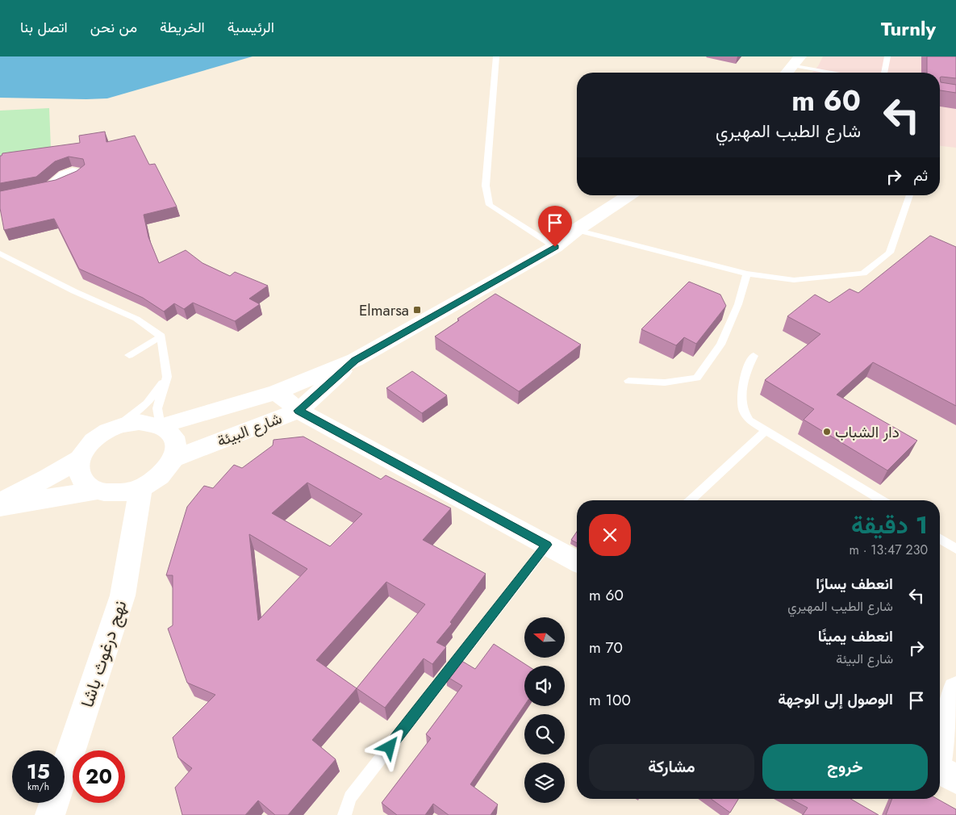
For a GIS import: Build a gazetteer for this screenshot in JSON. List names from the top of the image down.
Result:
{
  "streets": {
    "main road": ["شارع البيئة", "نهج درغوث باشا"]
  },
  "crossings": [
    ["شارع البيئة", "نهج درغوث باشا"]
  ],
  "places": {
    "transit": ["Elmarsa"],
    "other": ["دار الشباب"]
  },
  "north": "left",
  "page": {
    "header": "Turnly",
    "nav": [
      "الرئيسية",
      "الخريطة",
      "من نحن",
      "اتصل بنا"
    ],
    "turn": ["60 m", "شارع الطيب المهيري"],
    "then": "ثم",
    "heading": ["1 دقيقة", "230 m · 13:47"],
    "list": [
      {
        "name": "انعطف يسارًا",
        "note": "شارع الطيب المهيري",
        "value": "60 m"
      },
      {
        "name": "انعطف يمينًا",
        "note": "شارع البيئة",
        "value": "70 m"
      },
      {
        "name": "الوصول إلى الوجهة",
        "value": "100 m"
      }
    ],
    "buttons": ["خروج", "مشاركة"],
    "speed": "15 km/h",
    "limit": "20"
  }
}
